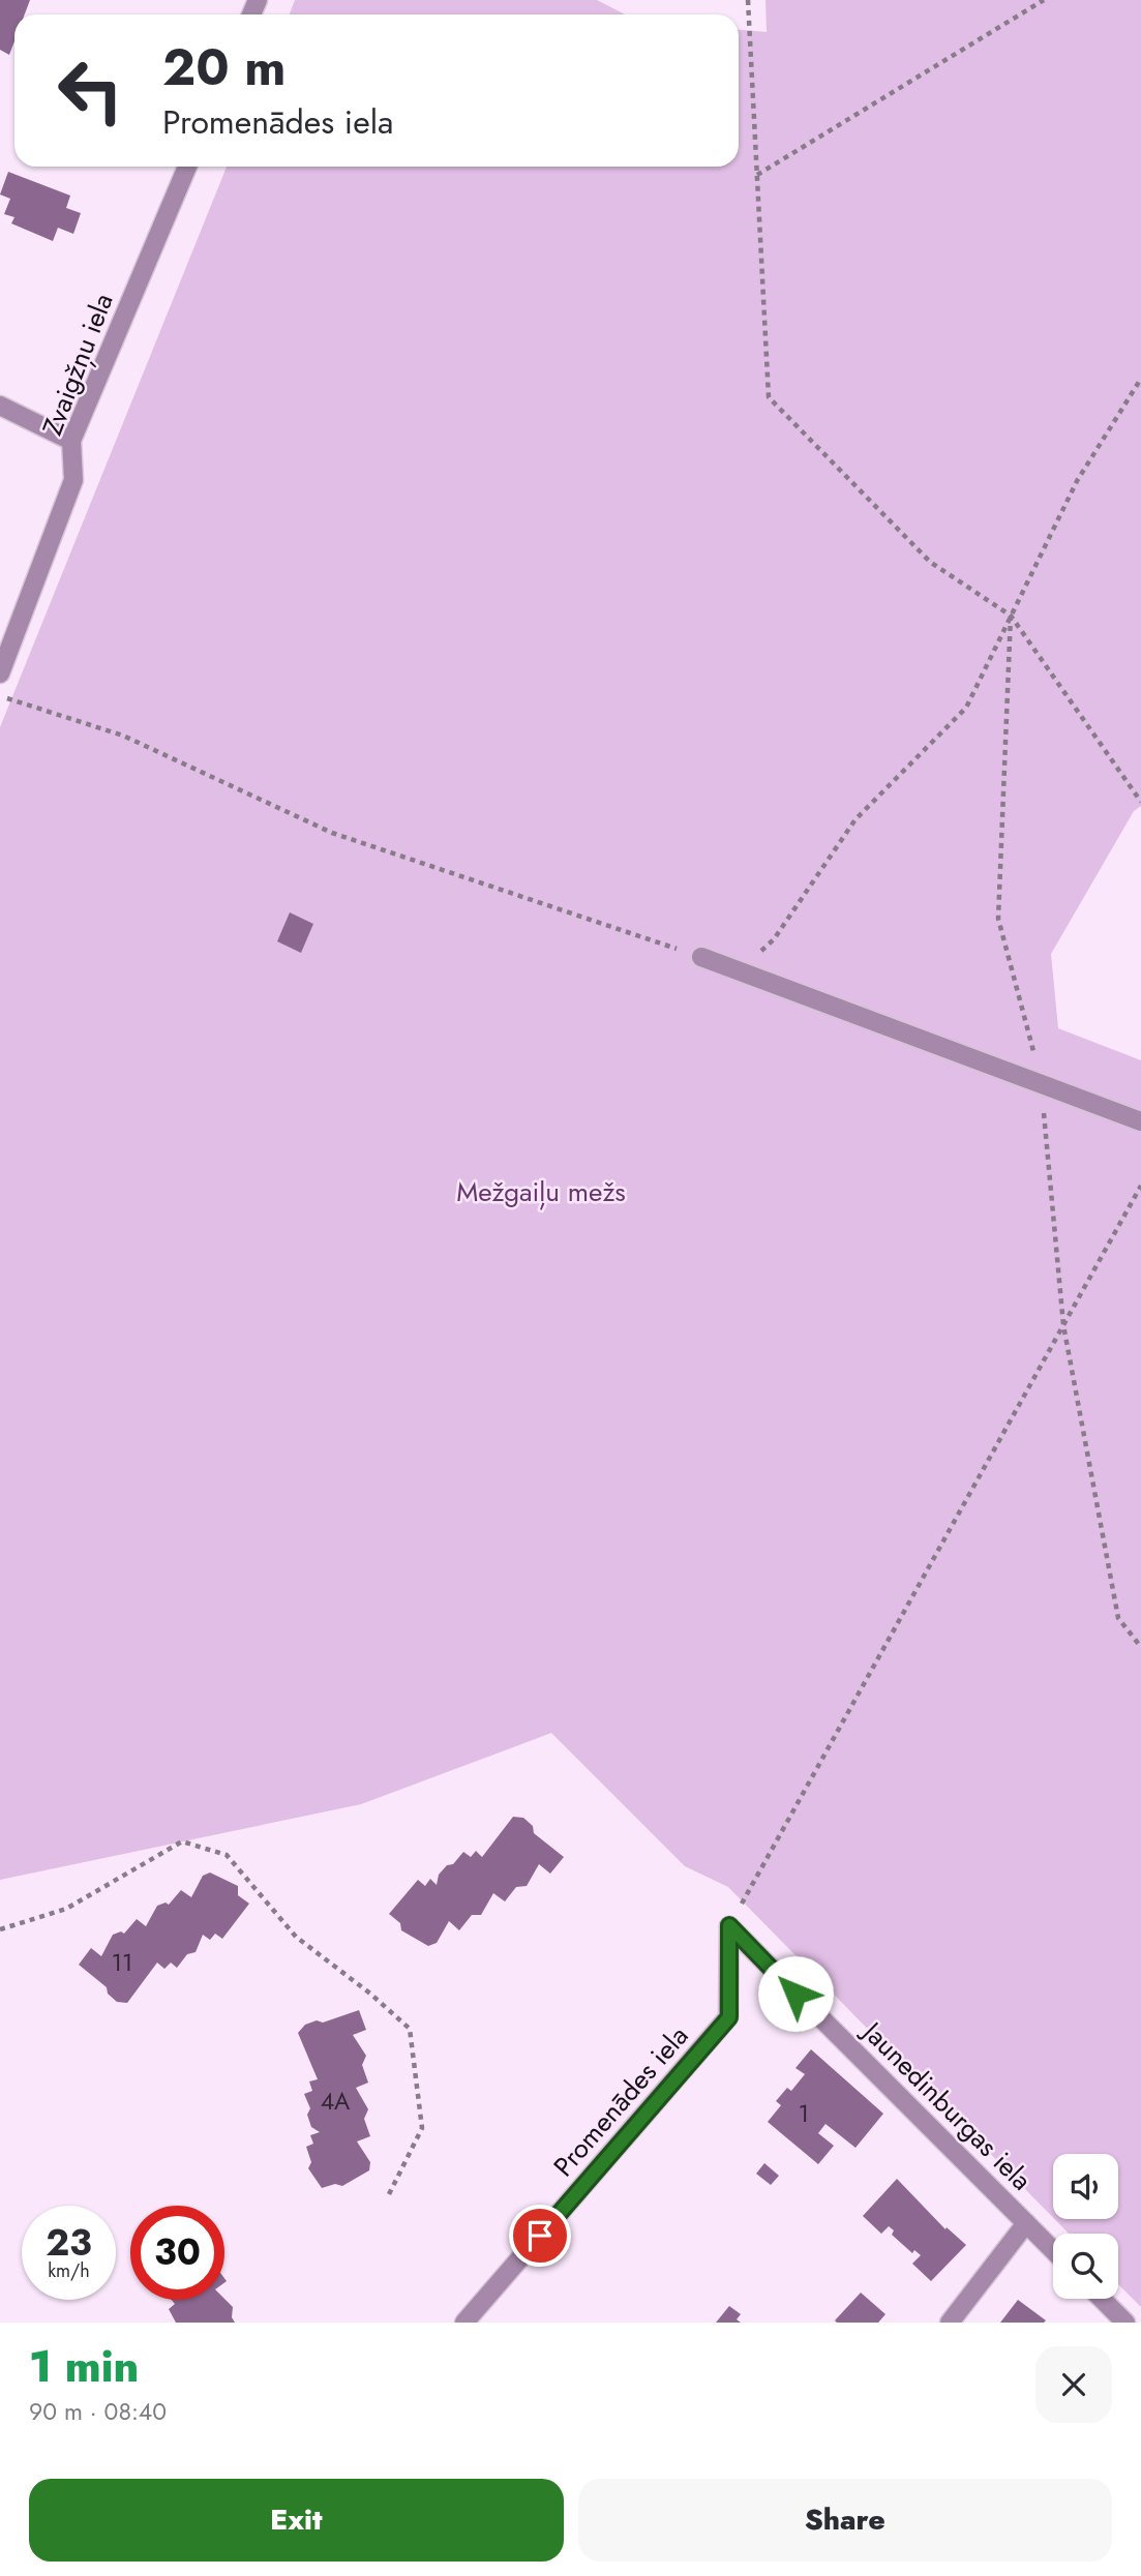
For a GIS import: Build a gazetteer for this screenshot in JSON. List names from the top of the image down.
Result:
{
  "streets": {
    "street": ["Zvaigžņu iela", "Promenādes iela", "Jaunedinburgas iela"]
  },
  "crossings": [
    ["Promenādes iela", "Jaunedinburgas iela"]
  ],
  "parks": ["Mežgaiļu mežs"],
  "house_numbers": ["11", "4A", "1"],
  "page": {
    "turn": ["20 m", "Promenādes iela"],
    "speed": "23 km/h",
    "limit": "30",
    "heading": ["1 min", "90 m · 08:40"],
    "buttons": ["Exit", "Share"]
  }
}
